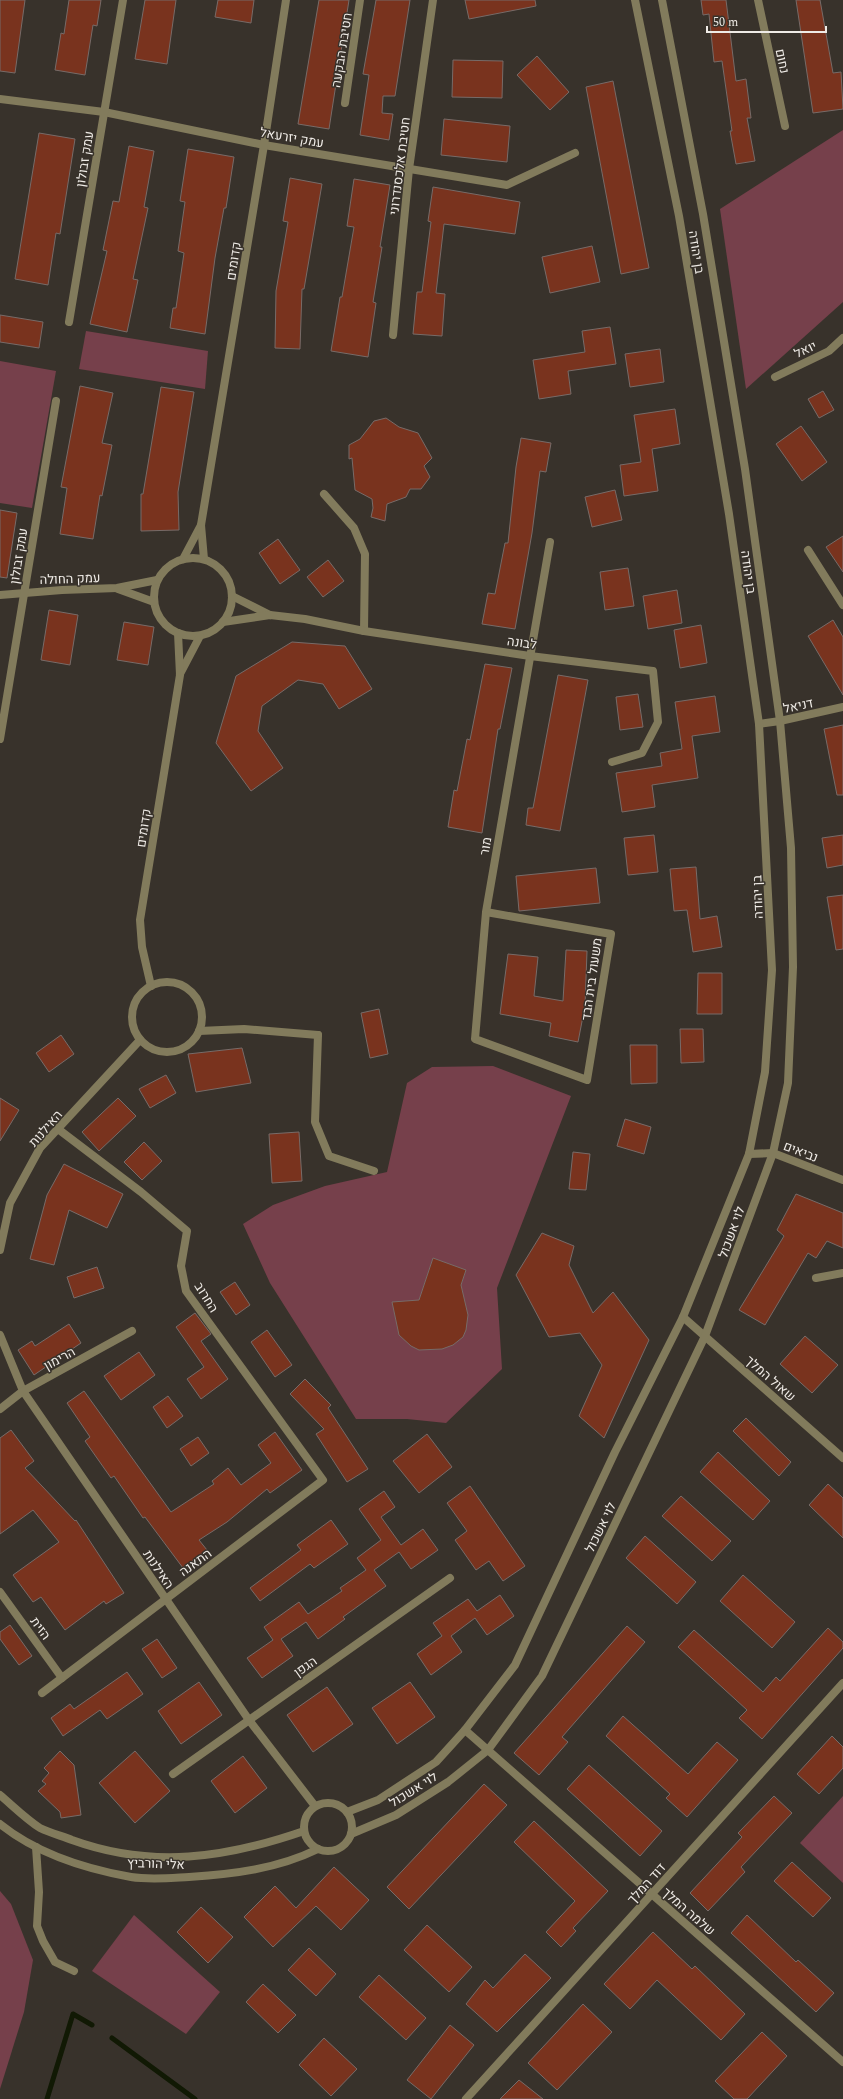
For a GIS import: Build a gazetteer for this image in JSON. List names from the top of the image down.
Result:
{
  "streets": {
    "street": [
      "חטיבת הבקעה",
      "נחום",
      "עמק יזרעאל",
      "עמק זבולון",
      "חטיבת אלכסנדרוני",
      "בן יהודה",
      "קדומים",
      "יואל",
      "עמק החולה",
      "לבונה",
      "דניאל",
      "מור",
      "משעול בית הבד",
      "האילנות",
      "נביאים",
      "לוי אשכול",
      "החרוב",
      "הרימון",
      "שאול המלך",
      "התאנה",
      "הזית",
      "הגפן",
      "אלי הורביץ",
      "דוד המלך",
      "שלמה המלך"
    ]
  },
  "crossings": [
    ["עמק יזרעאל", "עמק זבולון"],
    ["עמק יזרעאל", "חטיבת אלכסנדרוני"],
    ["עמק יזרעאל", "קדומים"],
    ["עמק זבולון", "עמק החולה"],
    ["בן יהודה", "דניאל"],
    ["בן יהודה", "נביאים"],
    ["בן יהודה", "לוי אשכול"],
    ["קדומים", "עמק החולה"],
    ["קדומים", "לבונה"],
    ["קדומים", "האילנות"],
    ["עמק החולה", "לבונה"],
    ["לבונה", "מור"],
    ["מור", "משעול בית הבד"],
    ["האילנות", "לוי אשכול"],
    ["האילנות", "החרוב"],
    ["האילנות", "הרימון"],
    ["האילנות", "התאנה"],
    ["האילנות", "הגפן"],
    ["האילנות", "אלי הורביץ"],
    ["נביאים", "לוי אשכול"],
    ["לוי אשכול", "שאול המלך"],
    ["לוי אשכול", "אלי הורביץ"],
    ["לוי אשכול", "שלמה המלך"],
    ["החרוב", "התאנה"],
    ["התאנה", "הזית"],
    ["דוד המלך", "שלמה המלך"]
  ],
  "scale_bar": "50 m"
}
